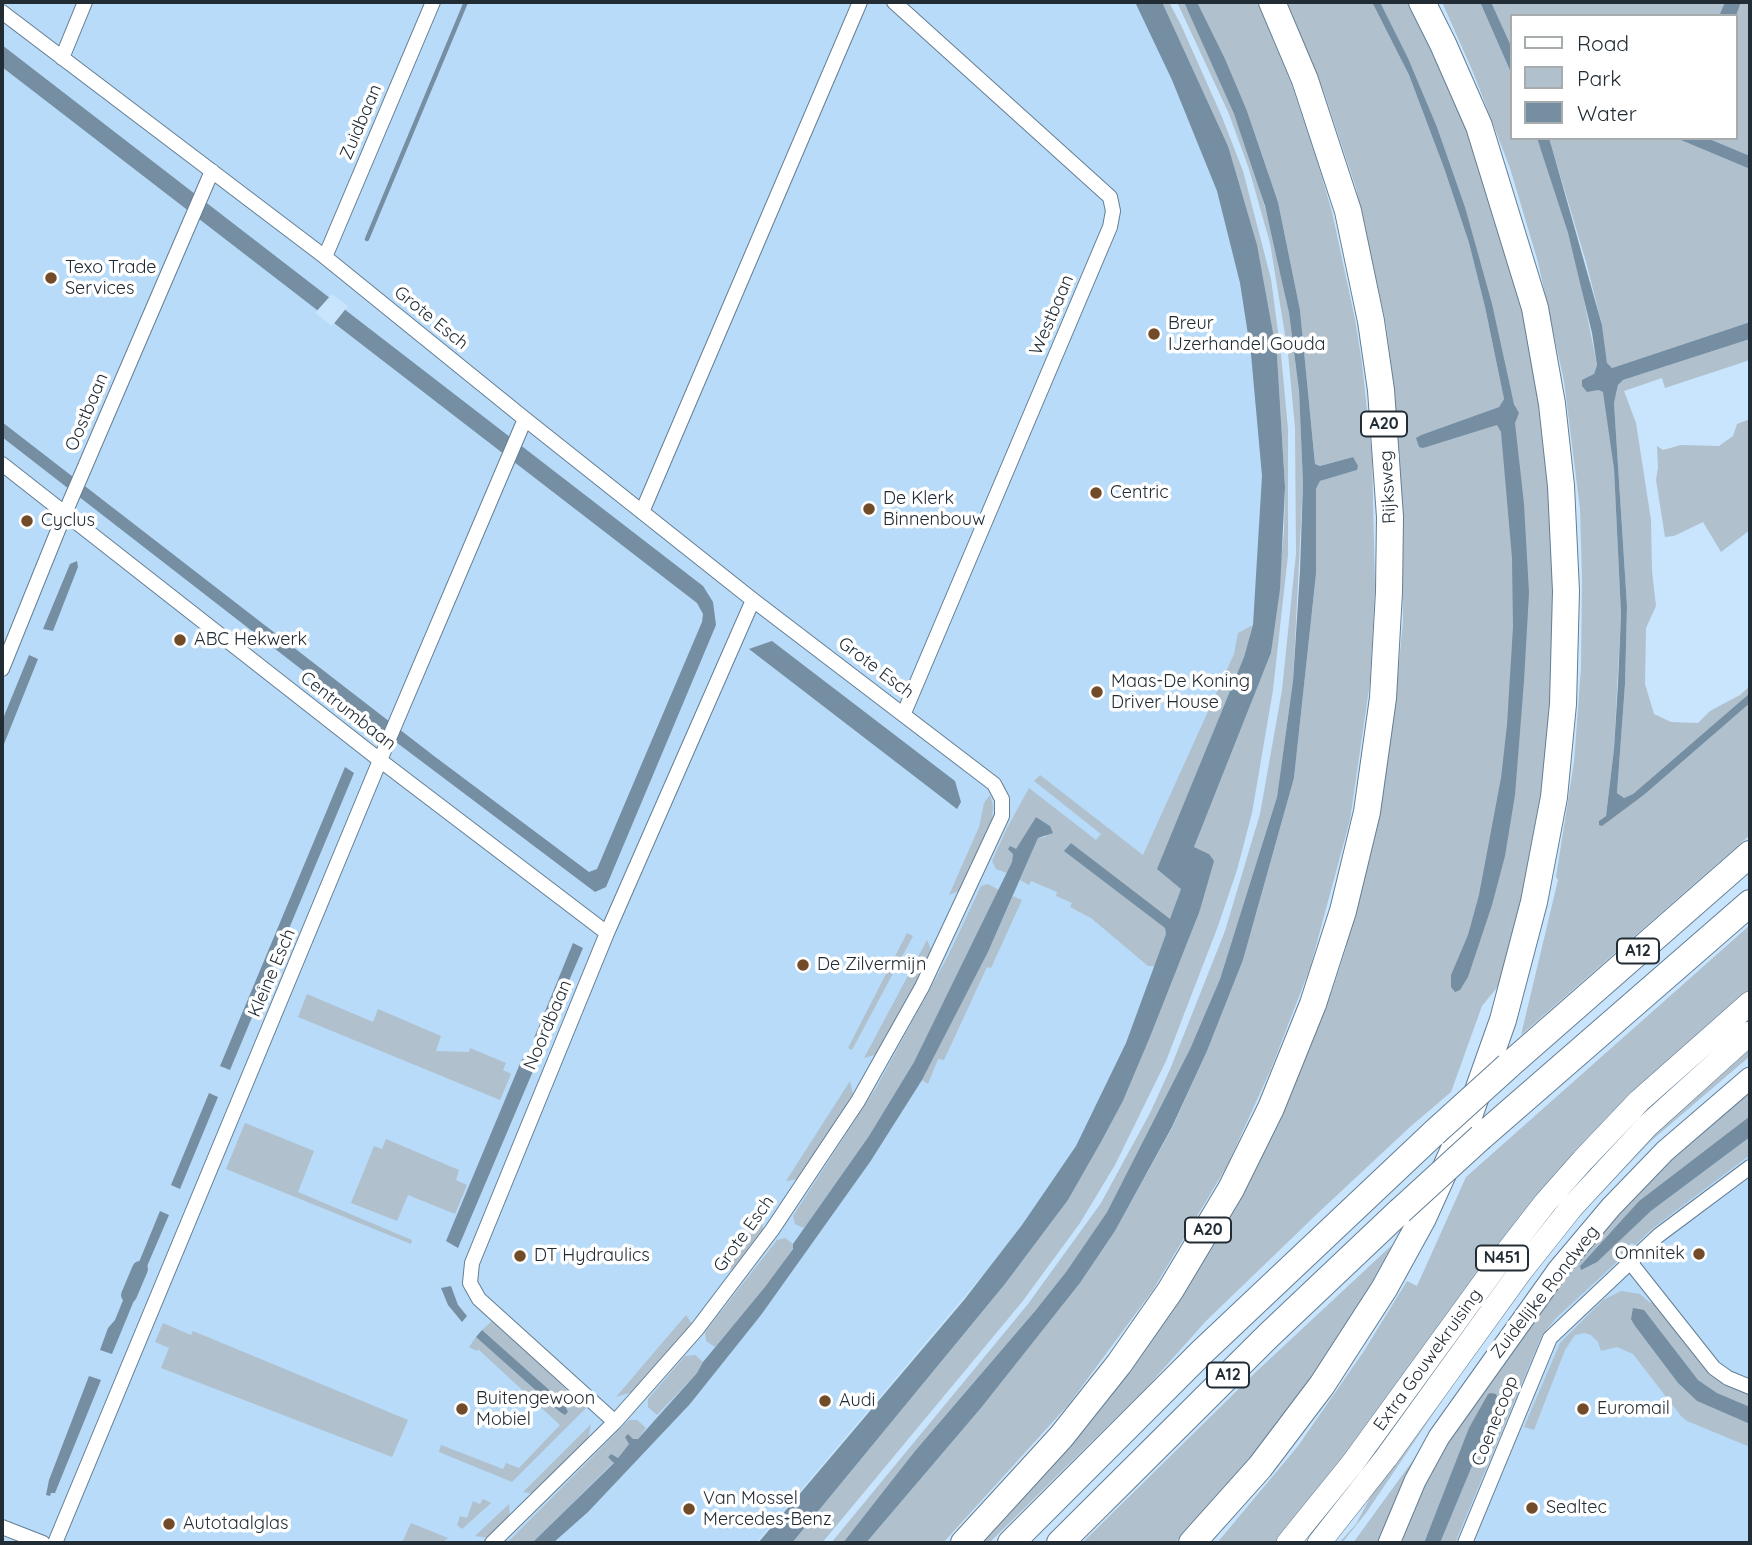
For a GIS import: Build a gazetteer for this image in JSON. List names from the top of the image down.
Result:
{
  "streets": {
    "highway": ["A20", "Rijksweg", "A12"],
    "main road": ["N451", "Zuidelijke Rondweg", "Extra Gouwekruising"],
    "street": [
      "Zuidbaan",
      "Westbaan",
      "Grote Esch",
      "Oostbaan",
      "Centrumbaan",
      "Kleine Esch",
      "Noordbaan",
      "Coenecoop"
    ]
  },
  "crossings": [
    ["Zuidbaan", "Grote Esch"],
    ["Westbaan", "Grote Esch"],
    ["Grote Esch", "Oostbaan"],
    ["Grote Esch", "Kleine Esch"],
    ["Grote Esch", "Noordbaan"],
    ["Oostbaan", "Centrumbaan"],
    ["Centrumbaan", "Kleine Esch"],
    ["Centrumbaan", "Noordbaan"]
  ],
  "places": [
    "Texo Trade Services",
    "Breur IJzerhandel Gouda",
    "Centric",
    "De Klerk Binnenbouw",
    "Cyclus",
    "ABC Hekwerk",
    "Maas-De Koning Driver House",
    "De Zilvermijn",
    "Omnitek",
    "DT Hydraulics",
    "Audi",
    "Buitengewoon Mobiel",
    "Euromail",
    "Sealtec",
    "Van Mossel Mercedes-Benz",
    "Autotaalglas"
  ],
  "legend": ["Road", "Park", "Water"]
}
